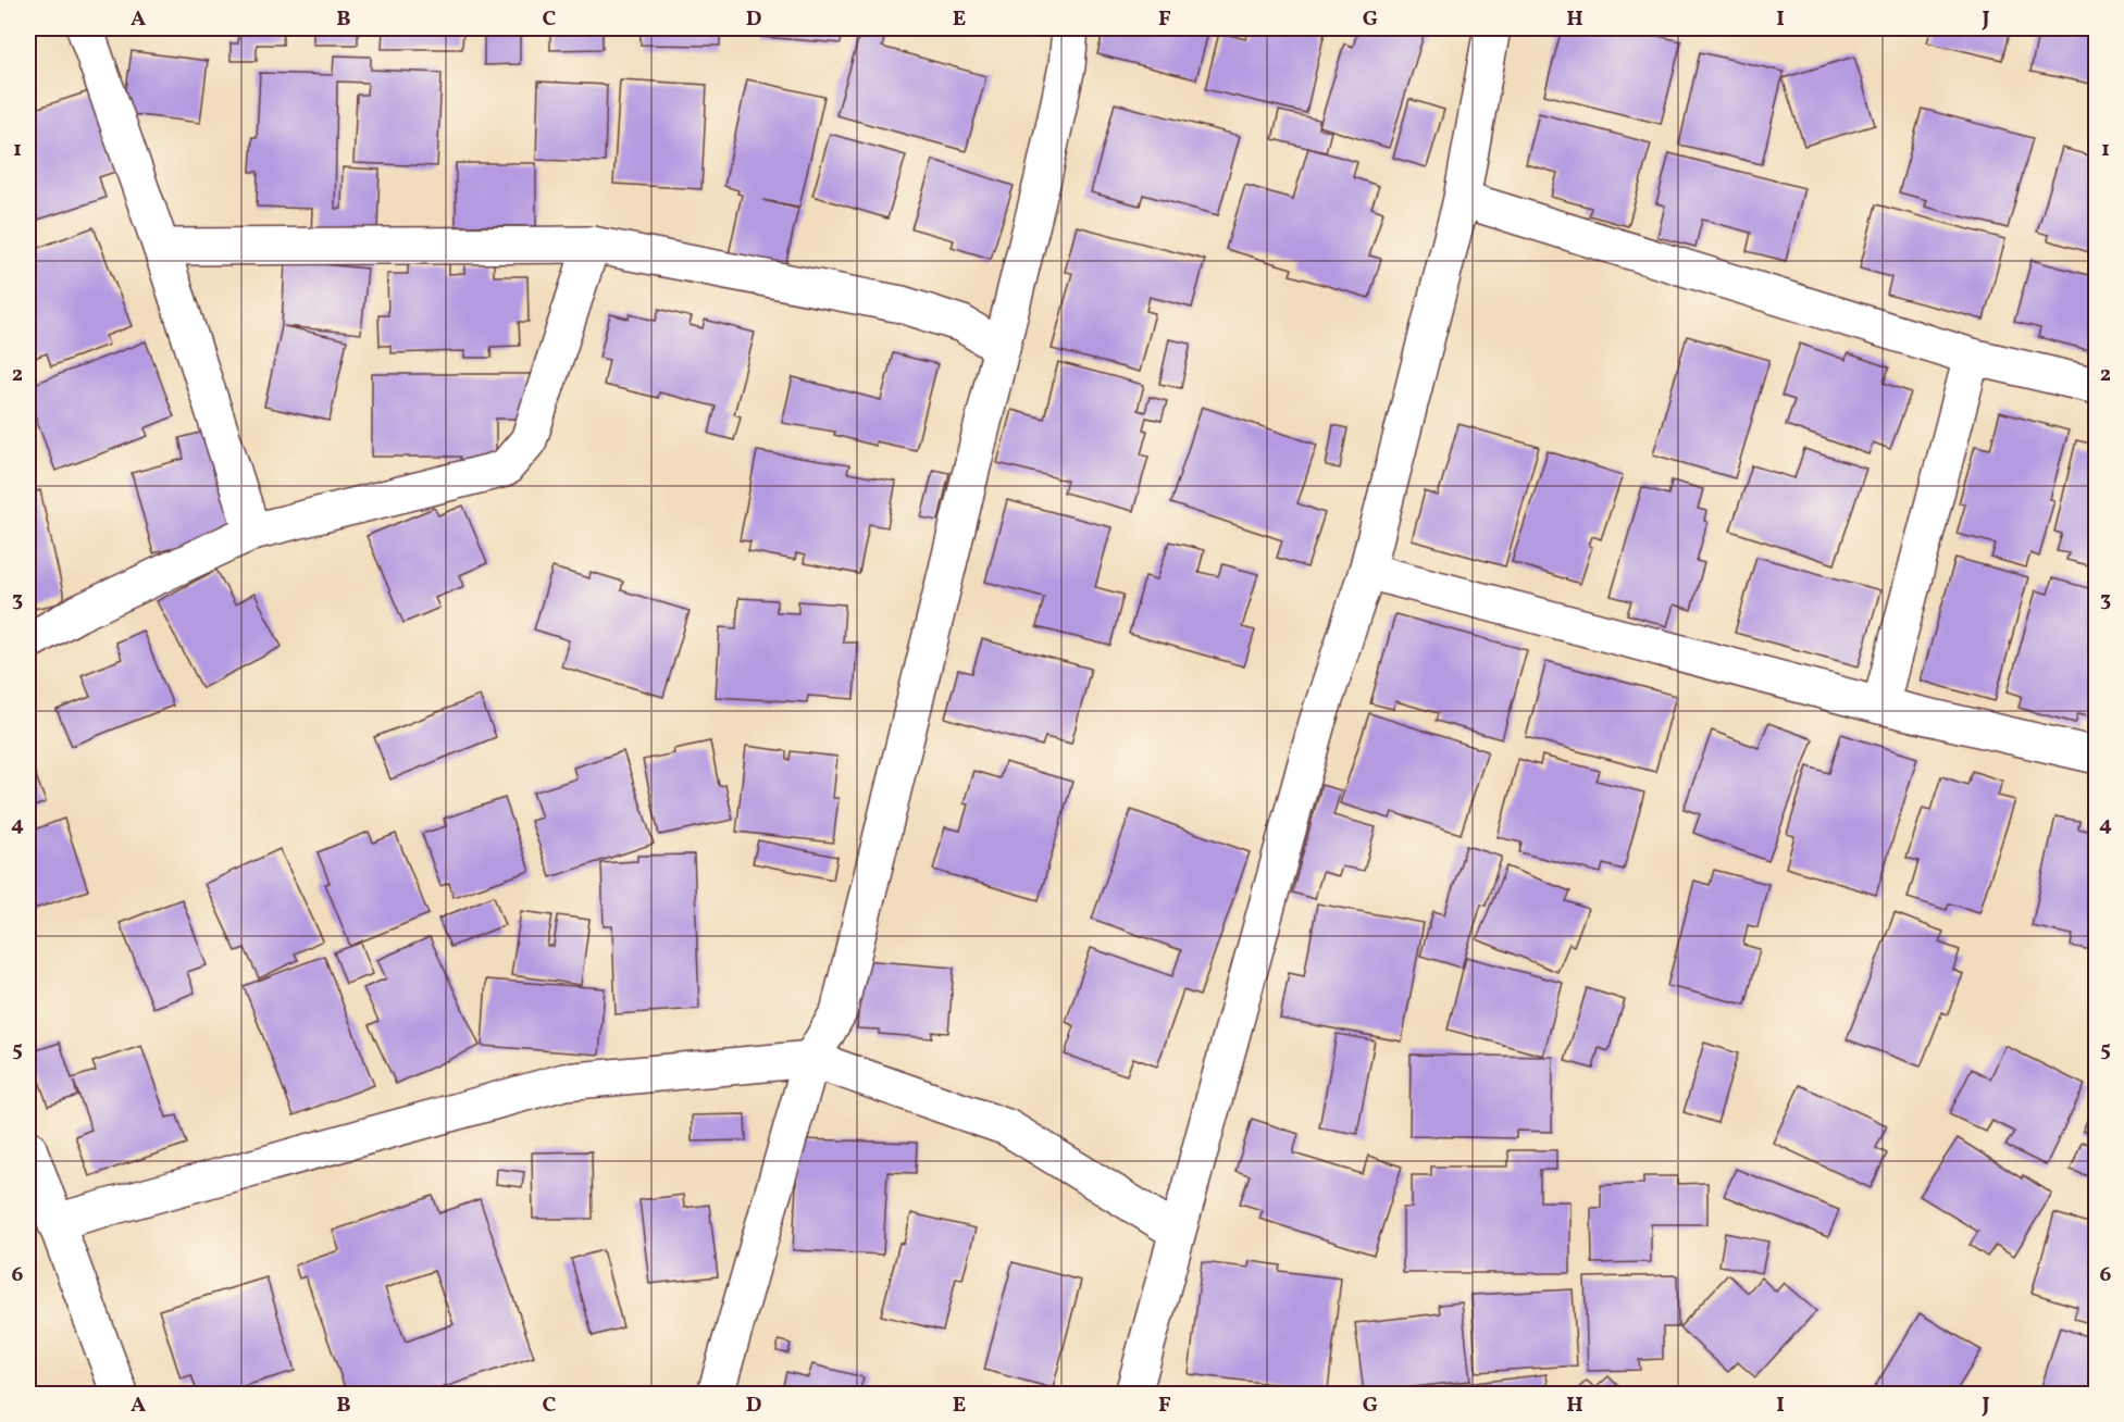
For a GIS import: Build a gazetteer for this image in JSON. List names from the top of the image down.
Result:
{
  "grid": {
    "columns": [
      "A",
      "B",
      "C",
      "D",
      "E",
      "F",
      "G",
      "H",
      "I",
      "J"
    ],
    "rows": [
      "1",
      "2",
      "3",
      "4",
      "5",
      "6"
    ]
  }
}
